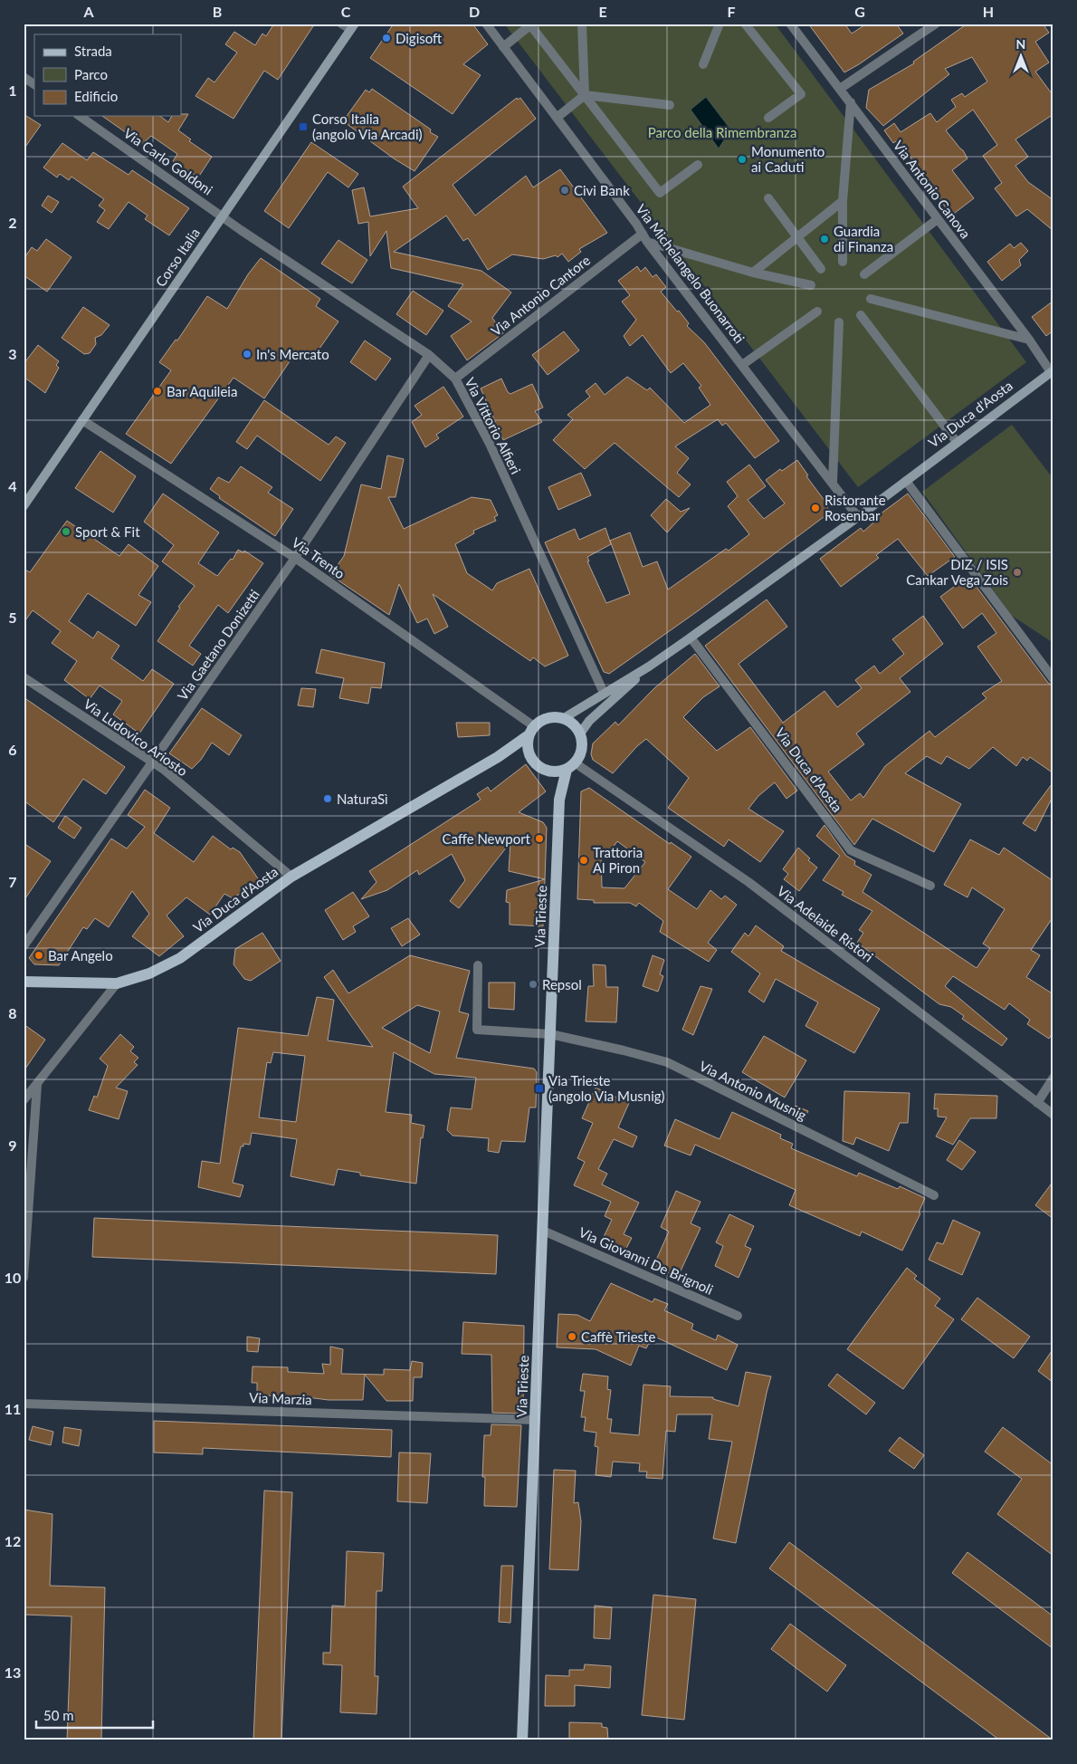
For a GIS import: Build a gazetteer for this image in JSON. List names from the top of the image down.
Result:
{
  "streets": {
    "main road": ["Corso Italia", "Via Duca d'Aosta", "Via Trieste"],
    "street": [
      "Via Carlo Goldoni",
      "Via Antonio Canova",
      "Via Michelangelo Buonarroti",
      "Via Antonio Cantore",
      "Via Vittorio Alfieri",
      "Via Trento",
      "Via Gaetano Donizetti",
      "Via Ludovico Ariosto",
      "Via Adelaide Ristori",
      "Via Antonio Musnig",
      "Via Giovanni De Brignoli",
      "Via Marzia"
    ]
  },
  "crossings": [
    ["Via Carlo Goldoni", "Corso Italia"],
    ["Via Carlo Goldoni", "Via Vittorio Alfieri"],
    ["Via Antonio Canova", "Via Duca d'Aosta"],
    ["Corso Italia", "Via Vittorio Alfieri"],
    ["Corso Italia", "Via Trento"],
    ["Via Michelangelo Buonarroti", "Via Antonio Cantore"],
    ["Via Michelangelo Buonarroti", "Via Duca d'Aosta"],
    ["Via Antonio Cantore", "Via Vittorio Alfieri"],
    ["Via Duca d'Aosta", "Via Vittorio Alfieri"],
    ["Via Duca d'Aosta", "Via Trento"],
    ["Via Duca d'Aosta", "Via Ludovico Ariosto"],
    ["Via Duca d'Aosta", "Via Trieste"],
    ["Via Duca d'Aosta", "Via Adelaide Ristori"],
    ["Via Vittorio Alfieri", "Via Gaetano Donizetti"],
    ["Via Trento", "Via Gaetano Donizetti"],
    ["Via Trento", "Via Trieste"],
    ["Via Trento", "Via Adelaide Ristori"],
    ["Via Gaetano Donizetti", "Via Ludovico Ariosto"],
    ["Via Trieste", "Via Adelaide Ristori"],
    ["Via Trieste", "Via Antonio Musnig"],
    ["Via Trieste", "Via Giovanni De Brignoli"],
    ["Via Trieste", "Via Marzia"]
  ],
  "parks": ["Parco della Rimembranza"],
  "places": {
    "other": [
      "Digisoft",
      "Monumento ai Caduti",
      "Civi Bank",
      "Guardia di Finanza",
      "In's Mercato",
      "Bar Aquileia",
      "Ristorante Rosenbar",
      "Sport & Fit",
      "DIZ / ISIS Cankar Vega Zois",
      "NaturaSì",
      "Caffe Newport",
      "Trattoria Al Piron",
      "Bar Angelo",
      "Repsol",
      "Caffè Trieste"
    ],
    "transit": ["Corso Italia (angolo Via Arcadi)", "Via Trieste (angolo Via Musnig)"]
  },
  "legend": ["Strada", "Parco", "Edificio"],
  "scale_bar": "50 m",
  "north": "top",
  "grid": {
    "columns": [
      "A",
      "B",
      "C",
      "D",
      "E",
      "F",
      "G",
      "H"
    ],
    "rows": [
      "1",
      "2",
      "3",
      "4",
      "5",
      "6",
      "7",
      "8",
      "9",
      "10",
      "11",
      "12",
      "13"
    ]
  }
}
